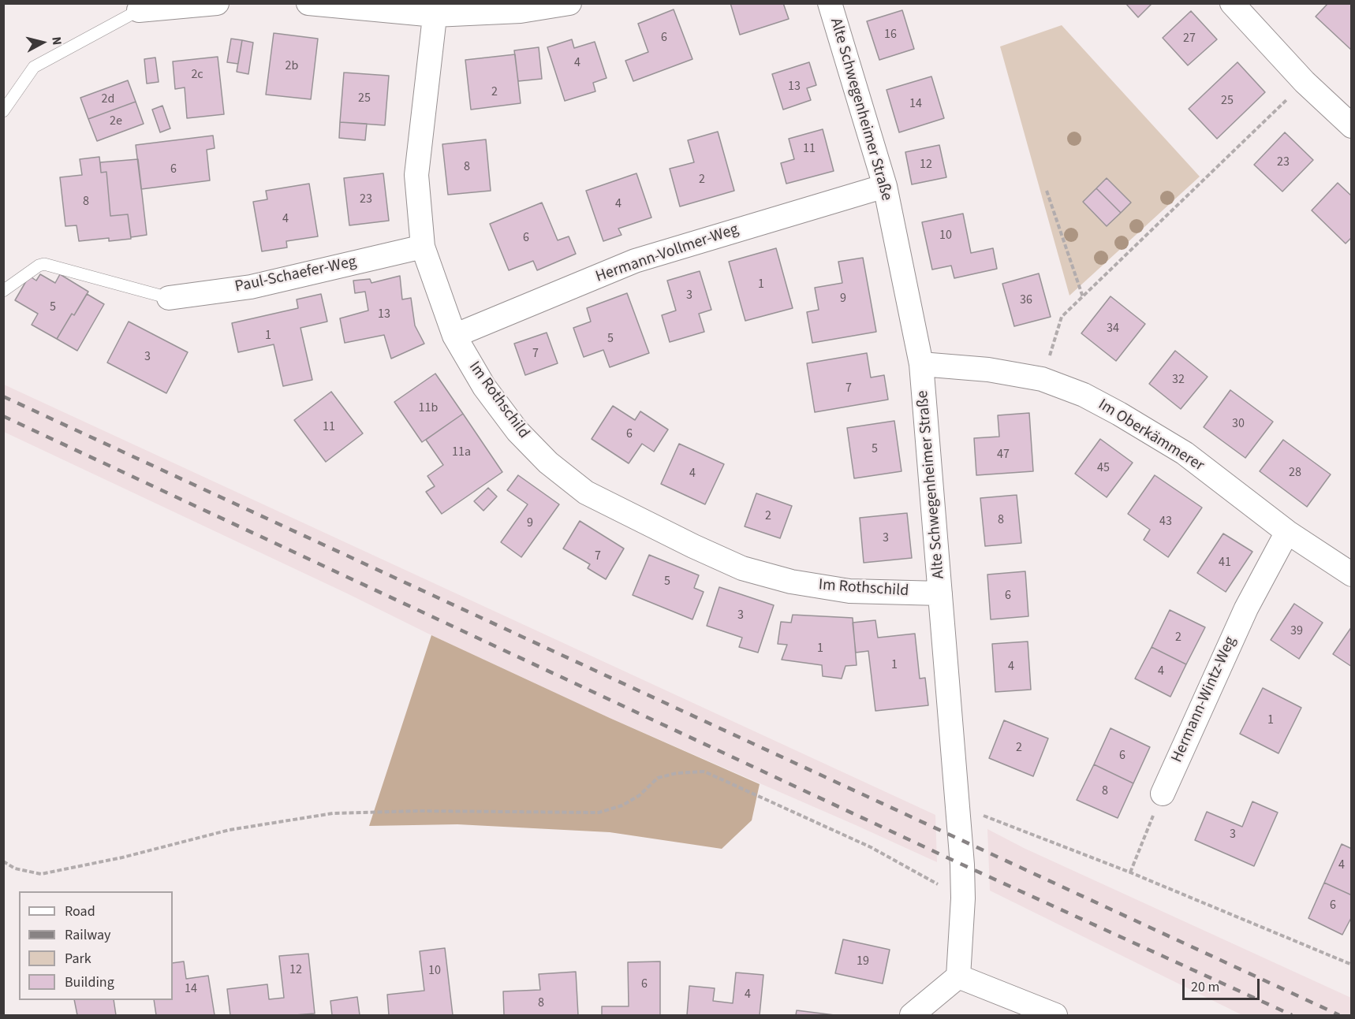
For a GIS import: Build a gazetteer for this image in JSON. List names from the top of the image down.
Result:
{
  "streets": {
    "street": [
      "Alte Schwegenheimer Straße",
      "Hermann-Vollmer-Weg",
      "Paul-Schaefer-Weg",
      "Im Rothschild",
      "Im Oberkämmerer",
      "Hermann-Wintz-Weg"
    ]
  },
  "crossings": [
    ["Alte Schwegenheimer Straße", "Hermann-Vollmer-Weg"],
    ["Alte Schwegenheimer Straße", "Im Rothschild"],
    ["Alte Schwegenheimer Straße", "Im Oberkämmerer"],
    ["Hermann-Vollmer-Weg", "Im Rothschild"],
    ["Paul-Schaefer-Weg", "Im Rothschild"],
    ["Im Oberkämmerer", "Hermann-Wintz-Weg"]
  ],
  "house_numbers": [
    "16",
    "6",
    "27",
    "4",
    "2b",
    "2c",
    "13",
    "2",
    "25",
    "2d",
    "25",
    "14",
    "2e",
    "11",
    "23",
    "12",
    "8",
    "6",
    "2",
    "23",
    "8",
    "4",
    "4",
    "10",
    "6",
    "1",
    "3",
    "9",
    "36",
    "5",
    "13",
    "34",
    "1",
    "5",
    "7",
    "3",
    "32",
    "7",
    "11b",
    "30",
    "11",
    "6",
    "5",
    "11a",
    "47",
    "45",
    "28",
    "4",
    "2",
    "8",
    "43",
    "9",
    "3",
    "7",
    "41",
    "5",
    "6",
    "3",
    "39",
    "2",
    "1",
    "1",
    "4",
    "4",
    "1",
    "2",
    "6",
    "8",
    "3",
    "4",
    "6",
    "19",
    "12",
    "10",
    "6",
    "14",
    "4",
    "8"
  ],
  "legend": [
    "Road",
    "Railway",
    "Park",
    "Building"
  ],
  "scale_bar": "20 m",
  "north": "right"
}
